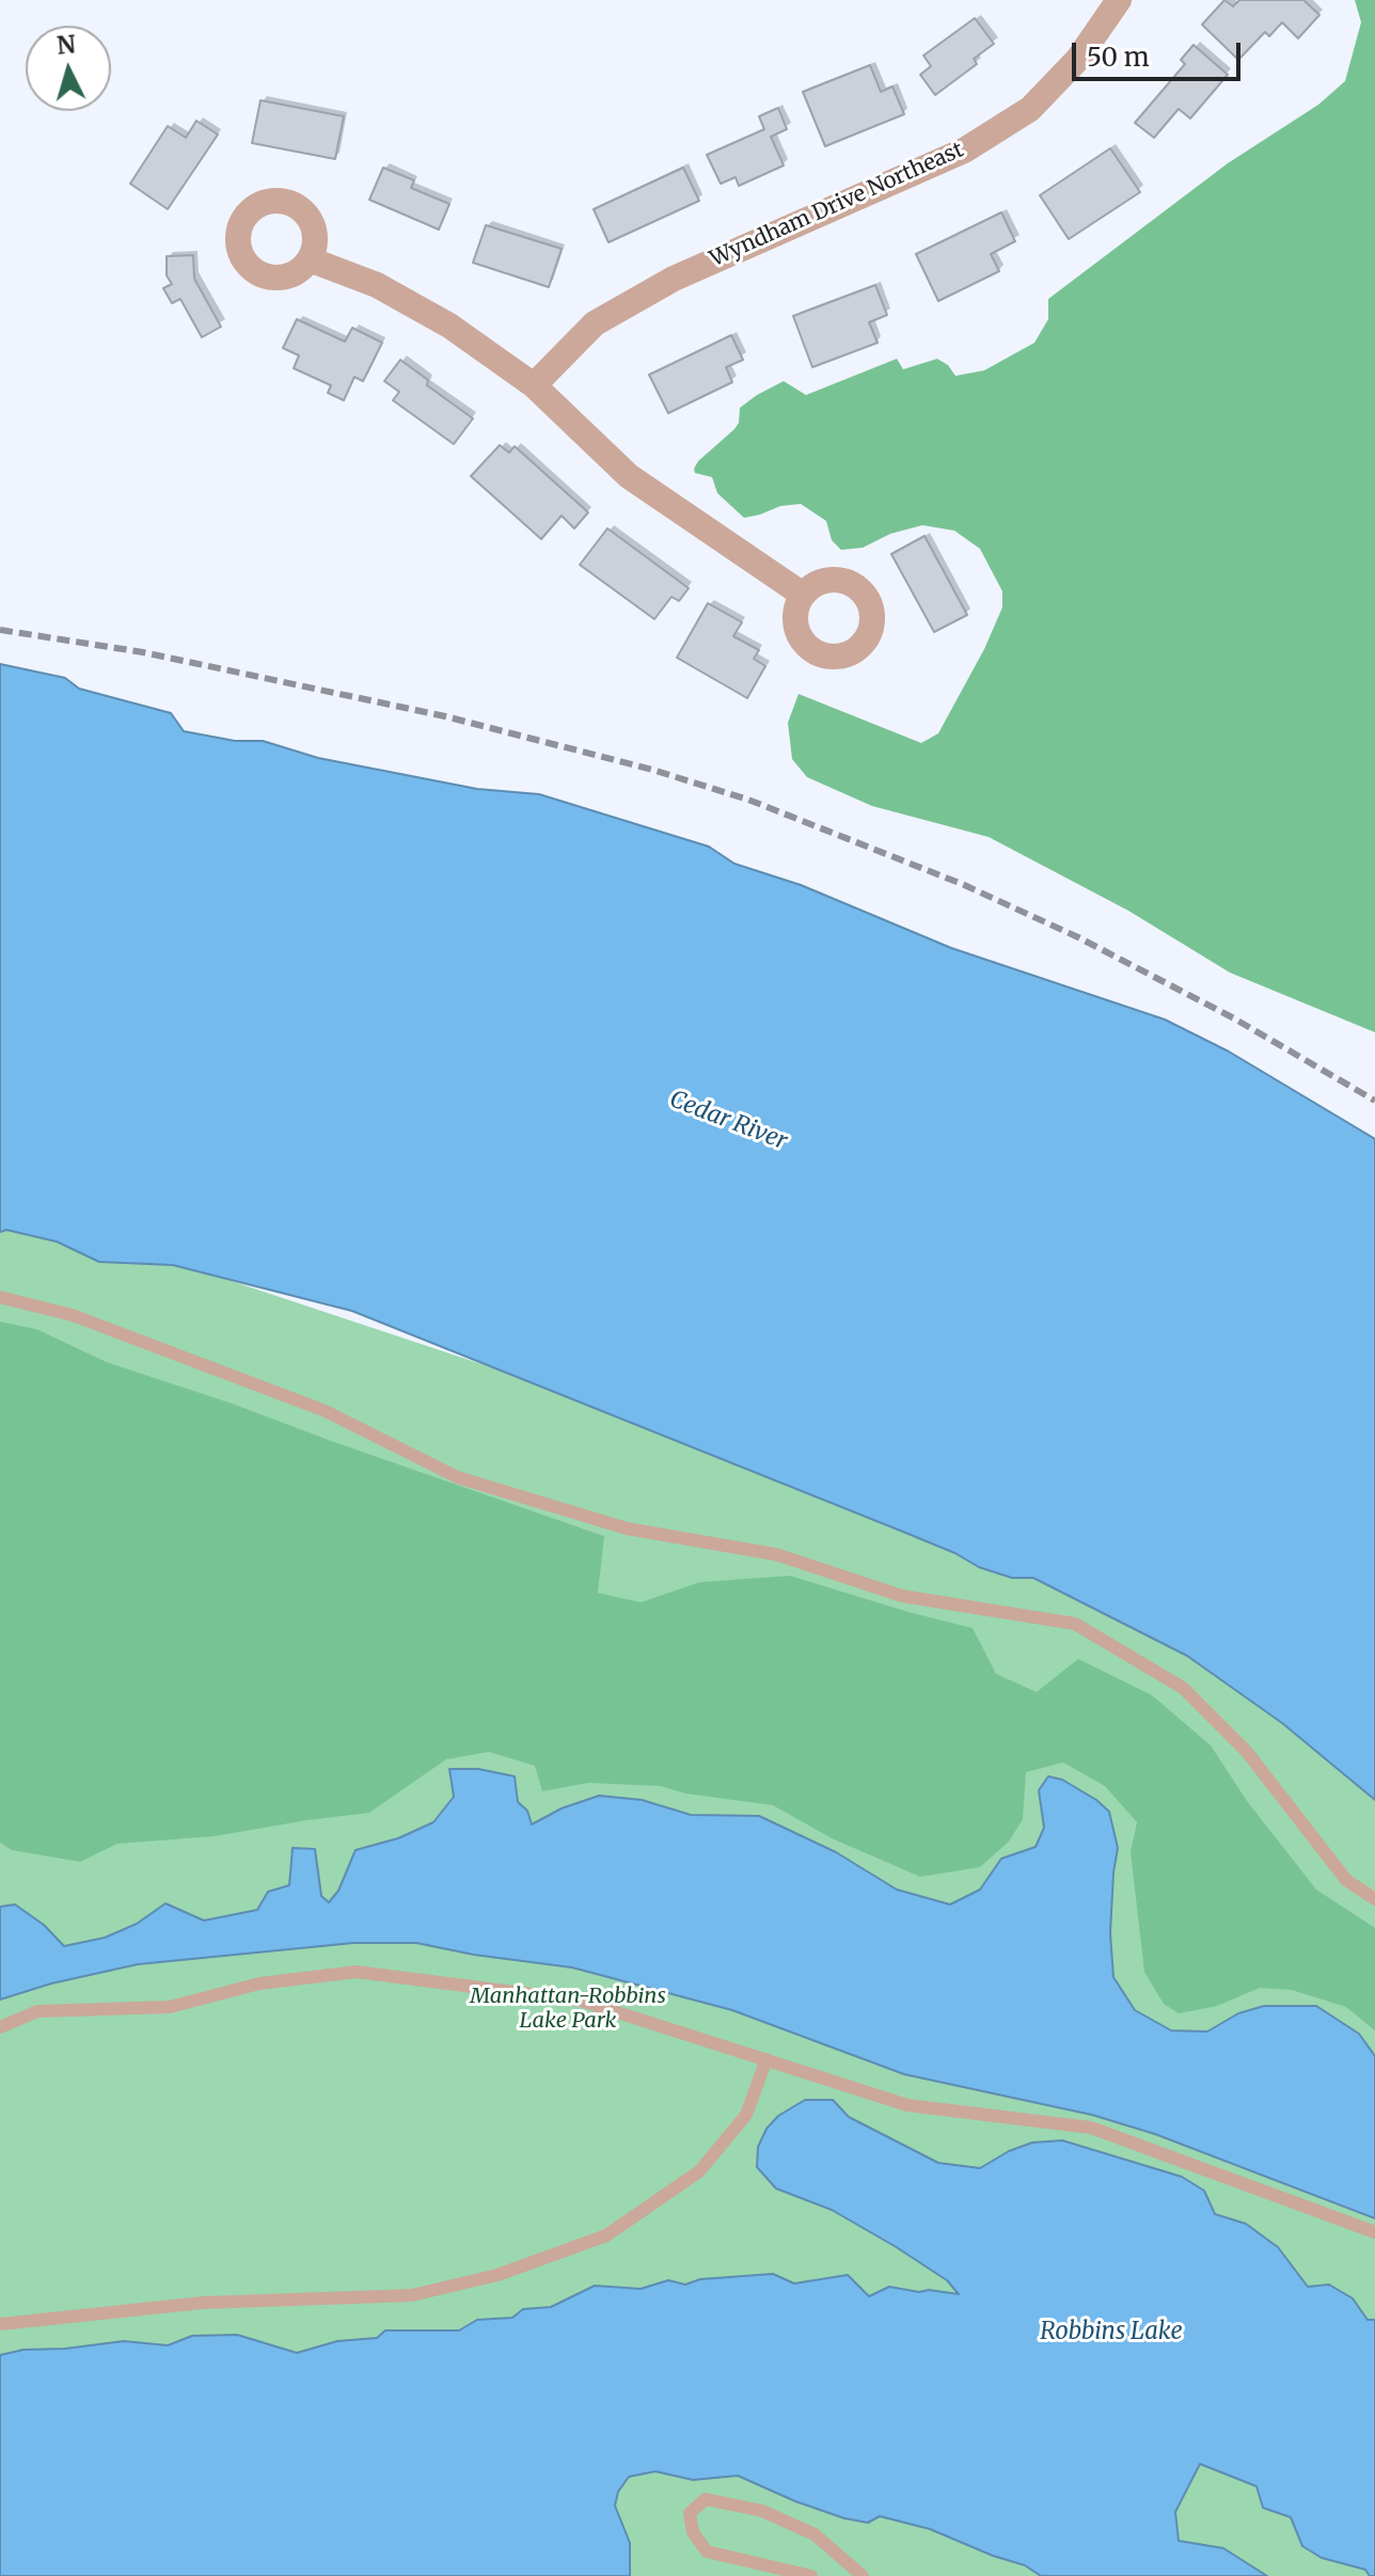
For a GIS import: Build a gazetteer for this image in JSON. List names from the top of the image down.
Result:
{
  "streets": {
    "street": ["Wyndham Drive Northeast"]
  },
  "water": ["Cedar River", "Robbins Lake"],
  "parks": ["Manhattan-Robbins Lake Park"],
  "scale_bar": "50 m",
  "north": "top"
}
